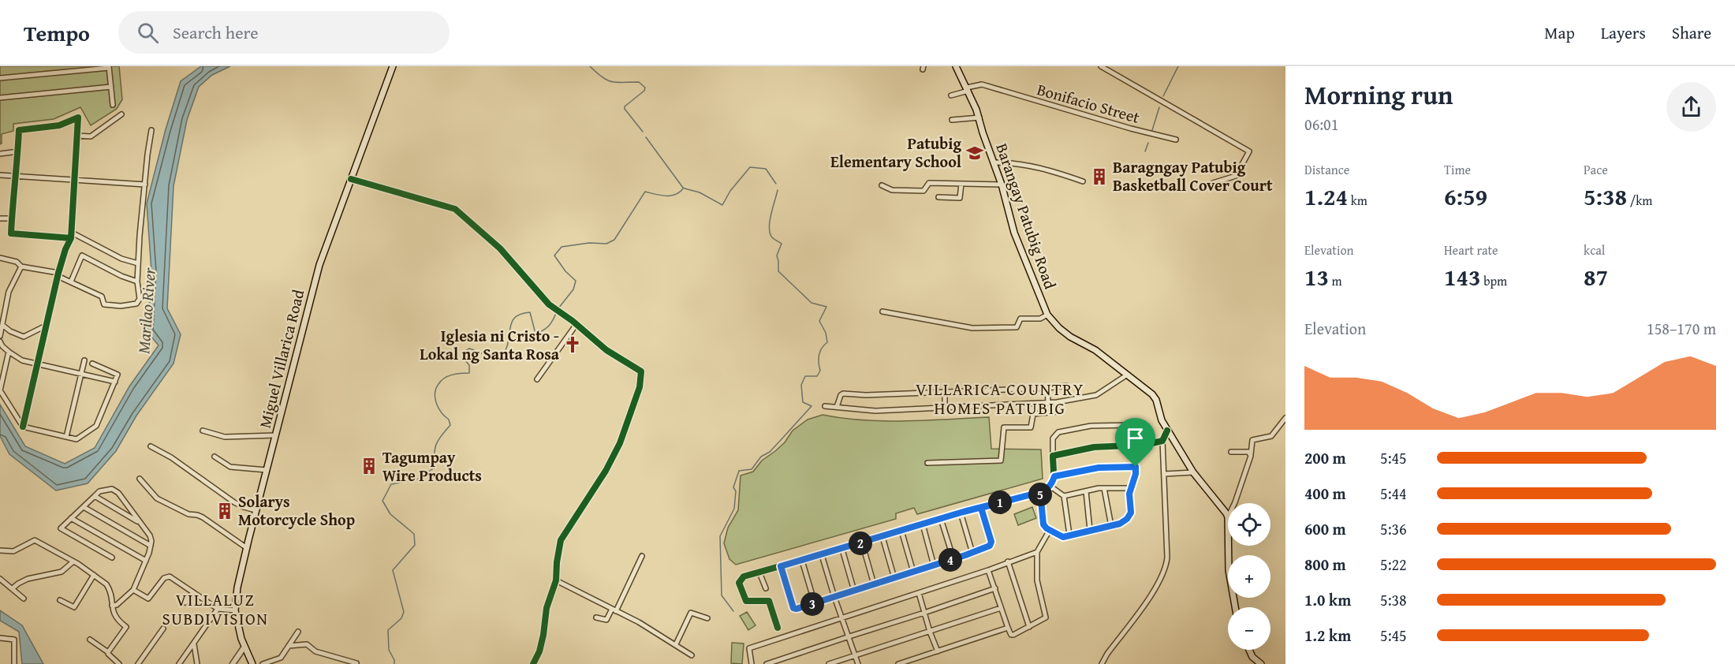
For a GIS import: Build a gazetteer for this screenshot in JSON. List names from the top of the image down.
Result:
{
  "streets": {
    "main road": ["Barangay Patubig Road", "Miguel Villarica Road"],
    "street": ["Bonifacio Street"]
  },
  "crossings": [
    ["Bonifacio Street", "Barangay Patubig Road"]
  ],
  "districts": ["VILLARICA COUNTRY HOMES PATUBIG", "VILLALUZ SUBDIVISION"],
  "water": ["Marilao River"],
  "places": {
    "school or university": ["Patubig Elementary School"],
    "building": ["Baragngay Patubig Basketball Cover Court", "Tagumpay Wire Products", "Solarys Motorcycle Shop"],
    "church": ["Iglesia ni Cristo - Lokal ng Santa Rosa"]
  },
  "page": {
    "header": "Tempo",
    "search": "Search here",
    "nav": ["Map", "Layers", "Share"],
    "heading": ["Morning run", "06:01"],
    "stats": [
      ["Distance", "1.24 km"],
      ["Time", "6:59"],
      ["Pace", "5:38 /km"],
      ["Elevation", "13 m"],
      ["Heart rate", "143 bpm"],
      ["kcal", "87"]
    ],
    "chart": ["Elevation", "158–170 m"],
    "list": [
      {
        "name": "200 m",
        "note": "5:45"
      },
      {
        "name": "400 m",
        "note": "5:44"
      },
      {
        "name": "600 m",
        "note": "5:36"
      },
      {
        "name": "800 m",
        "note": "5:22"
      },
      {
        "name": "1.0 km",
        "note": "5:38"
      },
      {
        "name": "1.2 km",
        "note": "5:45"
      }
    ],
    "pins": [
      "5",
      "1",
      "2",
      "4",
      "3"
    ],
    "map_buttons": ["+", "−"]
  }
}
